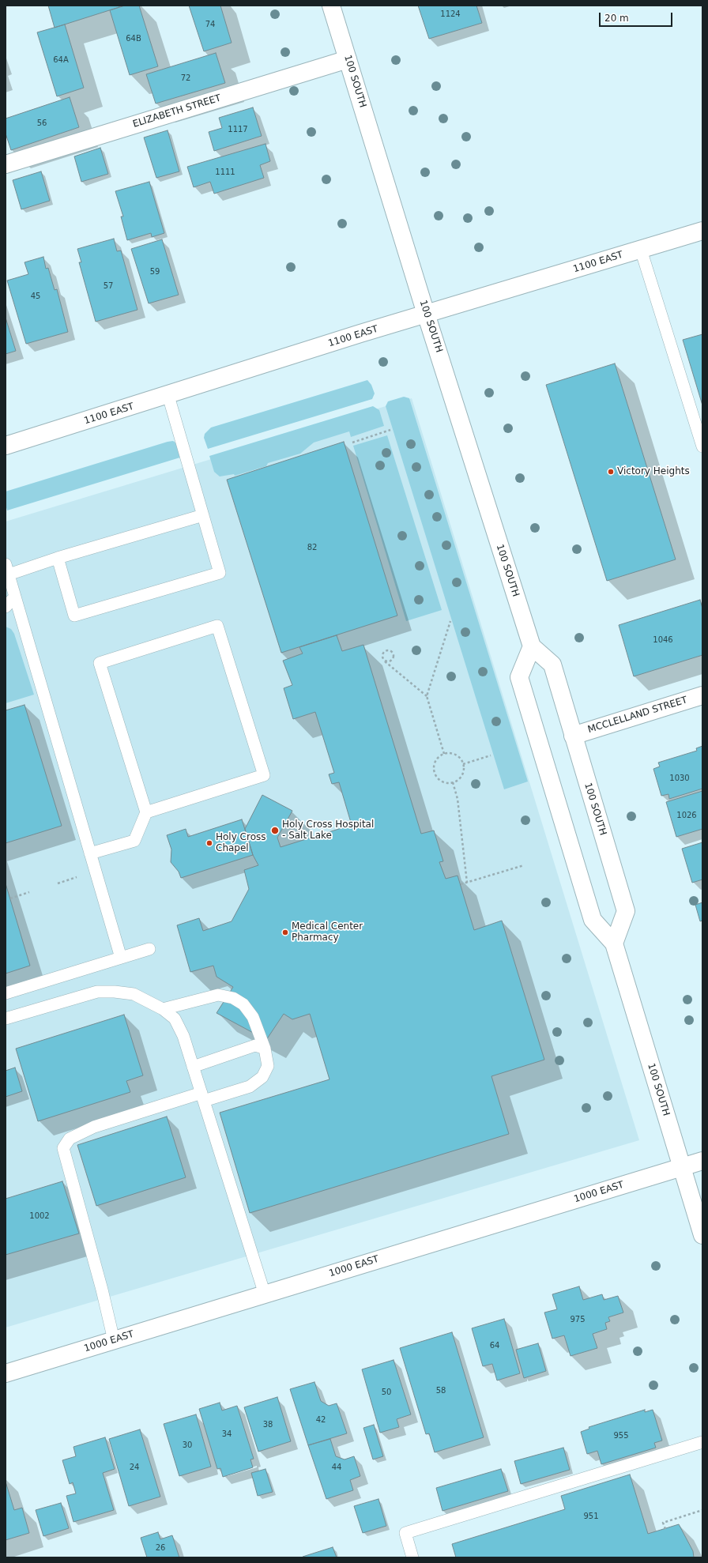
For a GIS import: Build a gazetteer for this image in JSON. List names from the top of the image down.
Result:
{
  "streets": {
    "street": [
      "100 SOUTH",
      "ELIZABETH STREET",
      "1100 EAST",
      "MCCLELLAND STREET",
      "1000 EAST"
    ]
  },
  "crossings": [
    ["100 SOUTH", "ELIZABETH STREET"],
    ["100 SOUTH", "1100 EAST"],
    ["100 SOUTH", "MCCLELLAND STREET"],
    ["100 SOUTH", "1000 EAST"]
  ],
  "places": [
    "Victory Heights",
    "Holy Cross Hospital - Salt Lake",
    "Holy Cross Chapel",
    "Medical Center Pharmacy"
  ],
  "house_numbers": [
    "1124",
    "74",
    "64B",
    "64A",
    "72",
    "56",
    "1117",
    "1111",
    "59",
    "57",
    "45",
    "82",
    "1046",
    "1030",
    "1026",
    "1002",
    "975",
    "64",
    "58",
    "50",
    "42",
    "38",
    "34",
    "955",
    "30",
    "24",
    "44",
    "951",
    "26"
  ],
  "scale_bar": "20 m"
}
